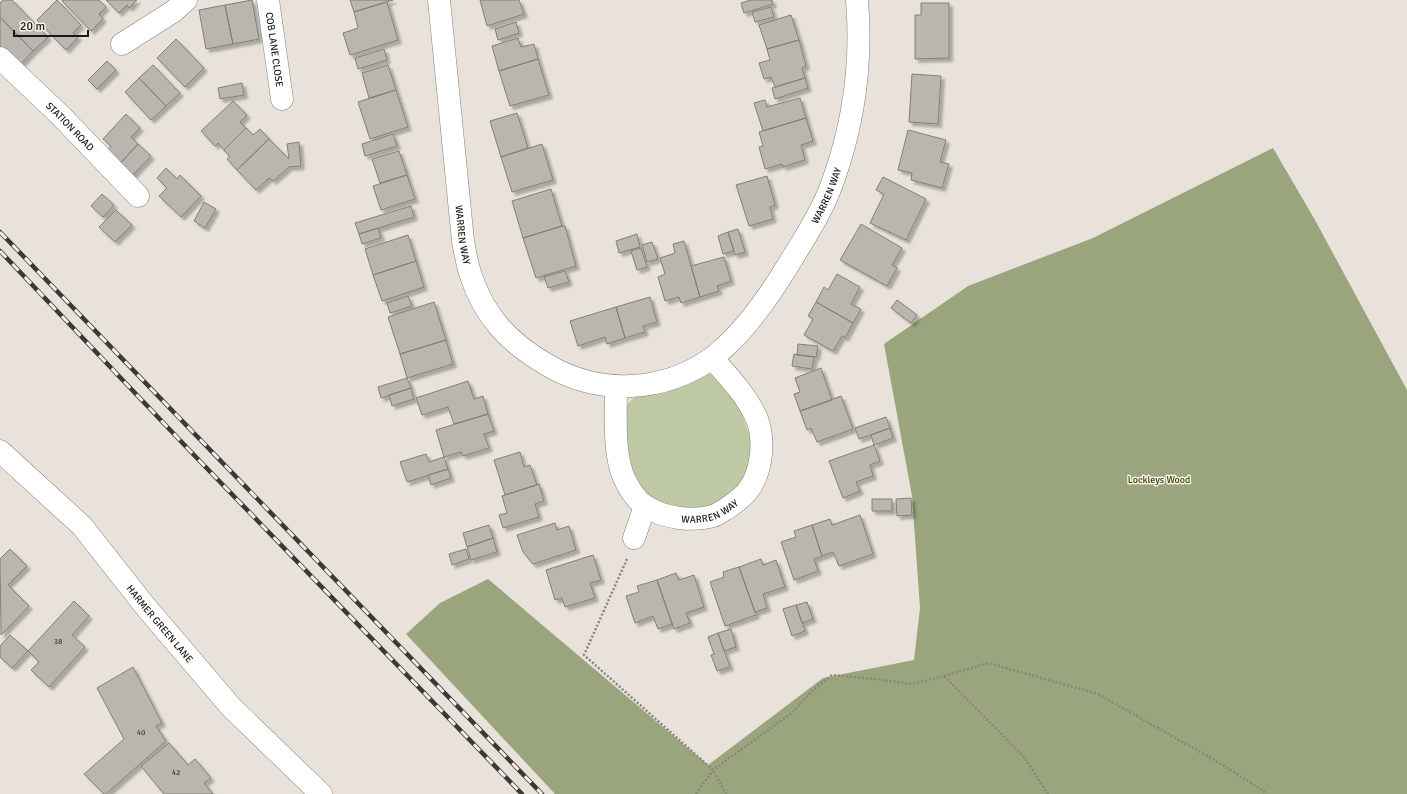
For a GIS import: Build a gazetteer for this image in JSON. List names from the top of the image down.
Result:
{
  "streets": {
    "street": [
      "COB LANE CLOSE",
      "STATION ROAD",
      "WARREN WAY",
      "HARMER GREEN LANE"
    ]
  },
  "parks": ["Lockleys Wood"],
  "house_numbers": ["38", "40", "42"],
  "scale_bar": "20 m"
}
